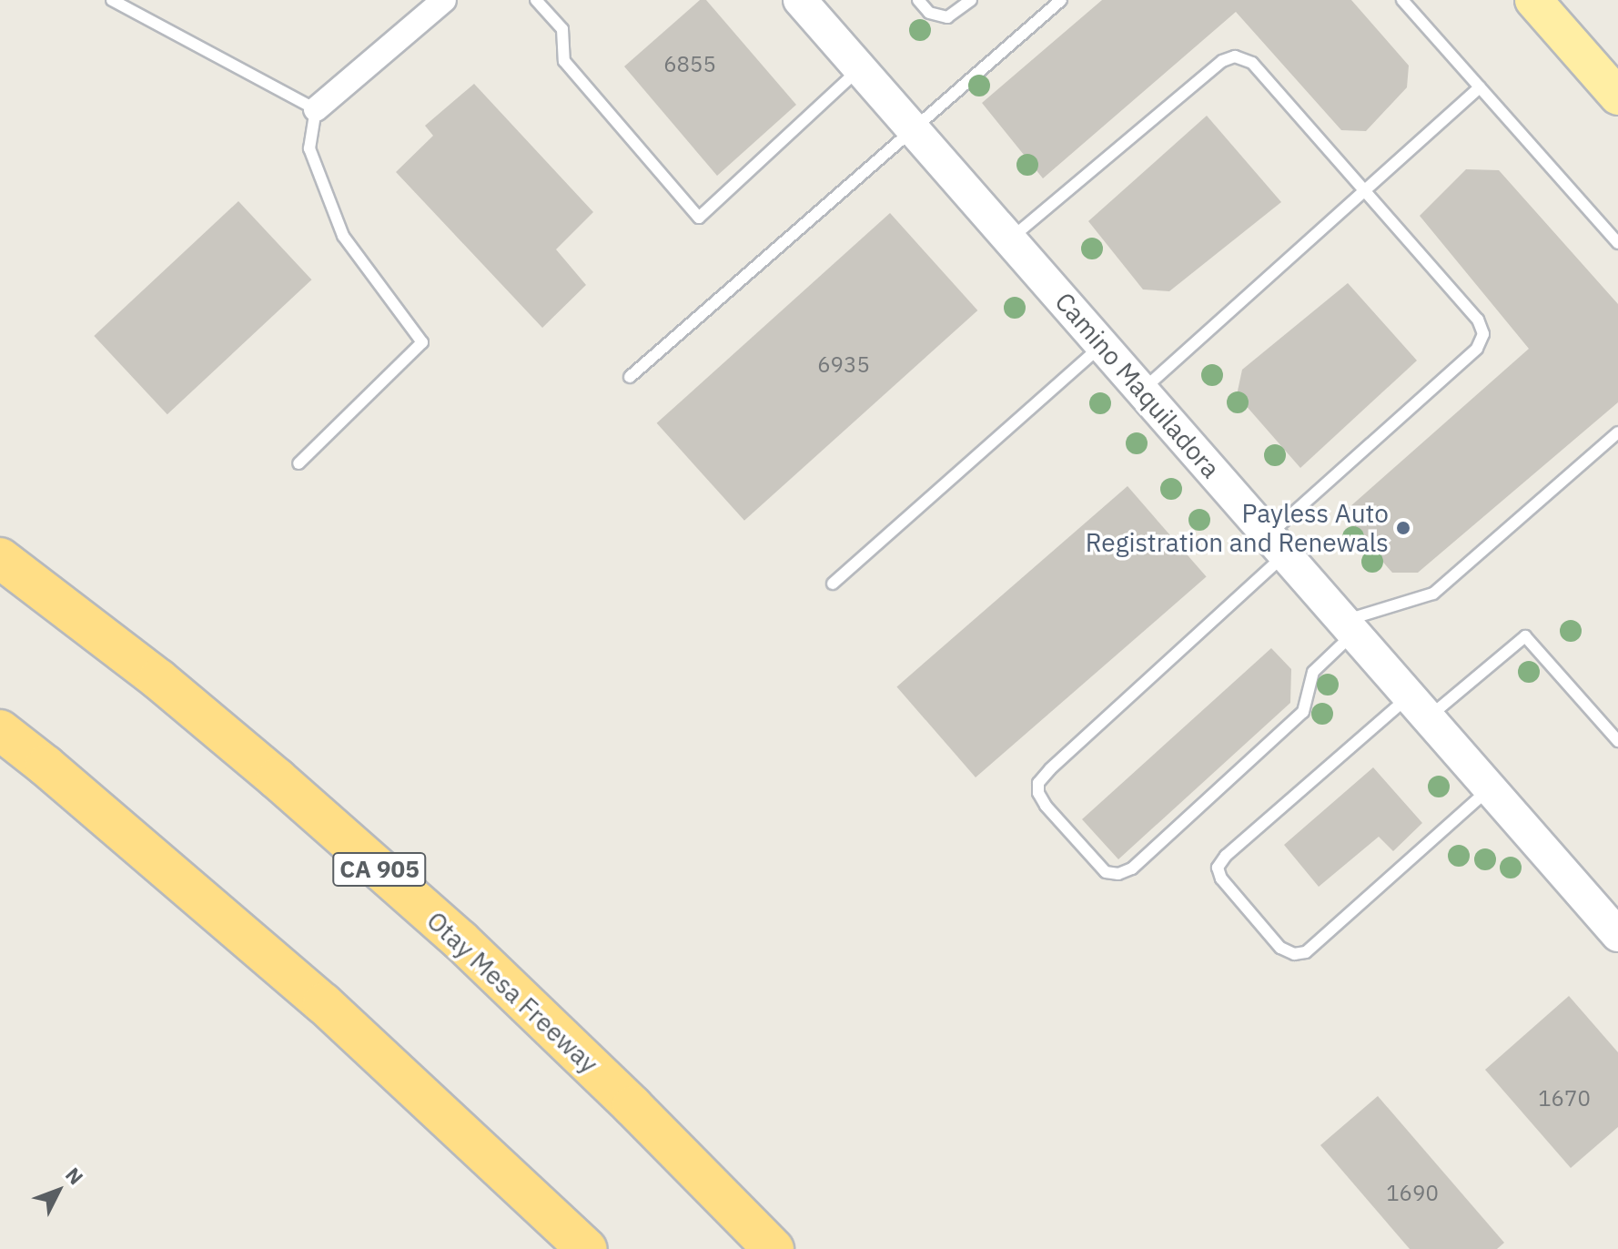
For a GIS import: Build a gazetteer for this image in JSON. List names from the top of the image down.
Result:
{
  "streets": {
    "highway": ["CA 905", "Otay Mesa Freeway"],
    "street": ["Camino Maquiladora"]
  },
  "places": ["Payless Auto Registration and Renewals"],
  "house_numbers": [
    "6855",
    "6935",
    "1670",
    "1690"
  ],
  "north": "top right"
}
